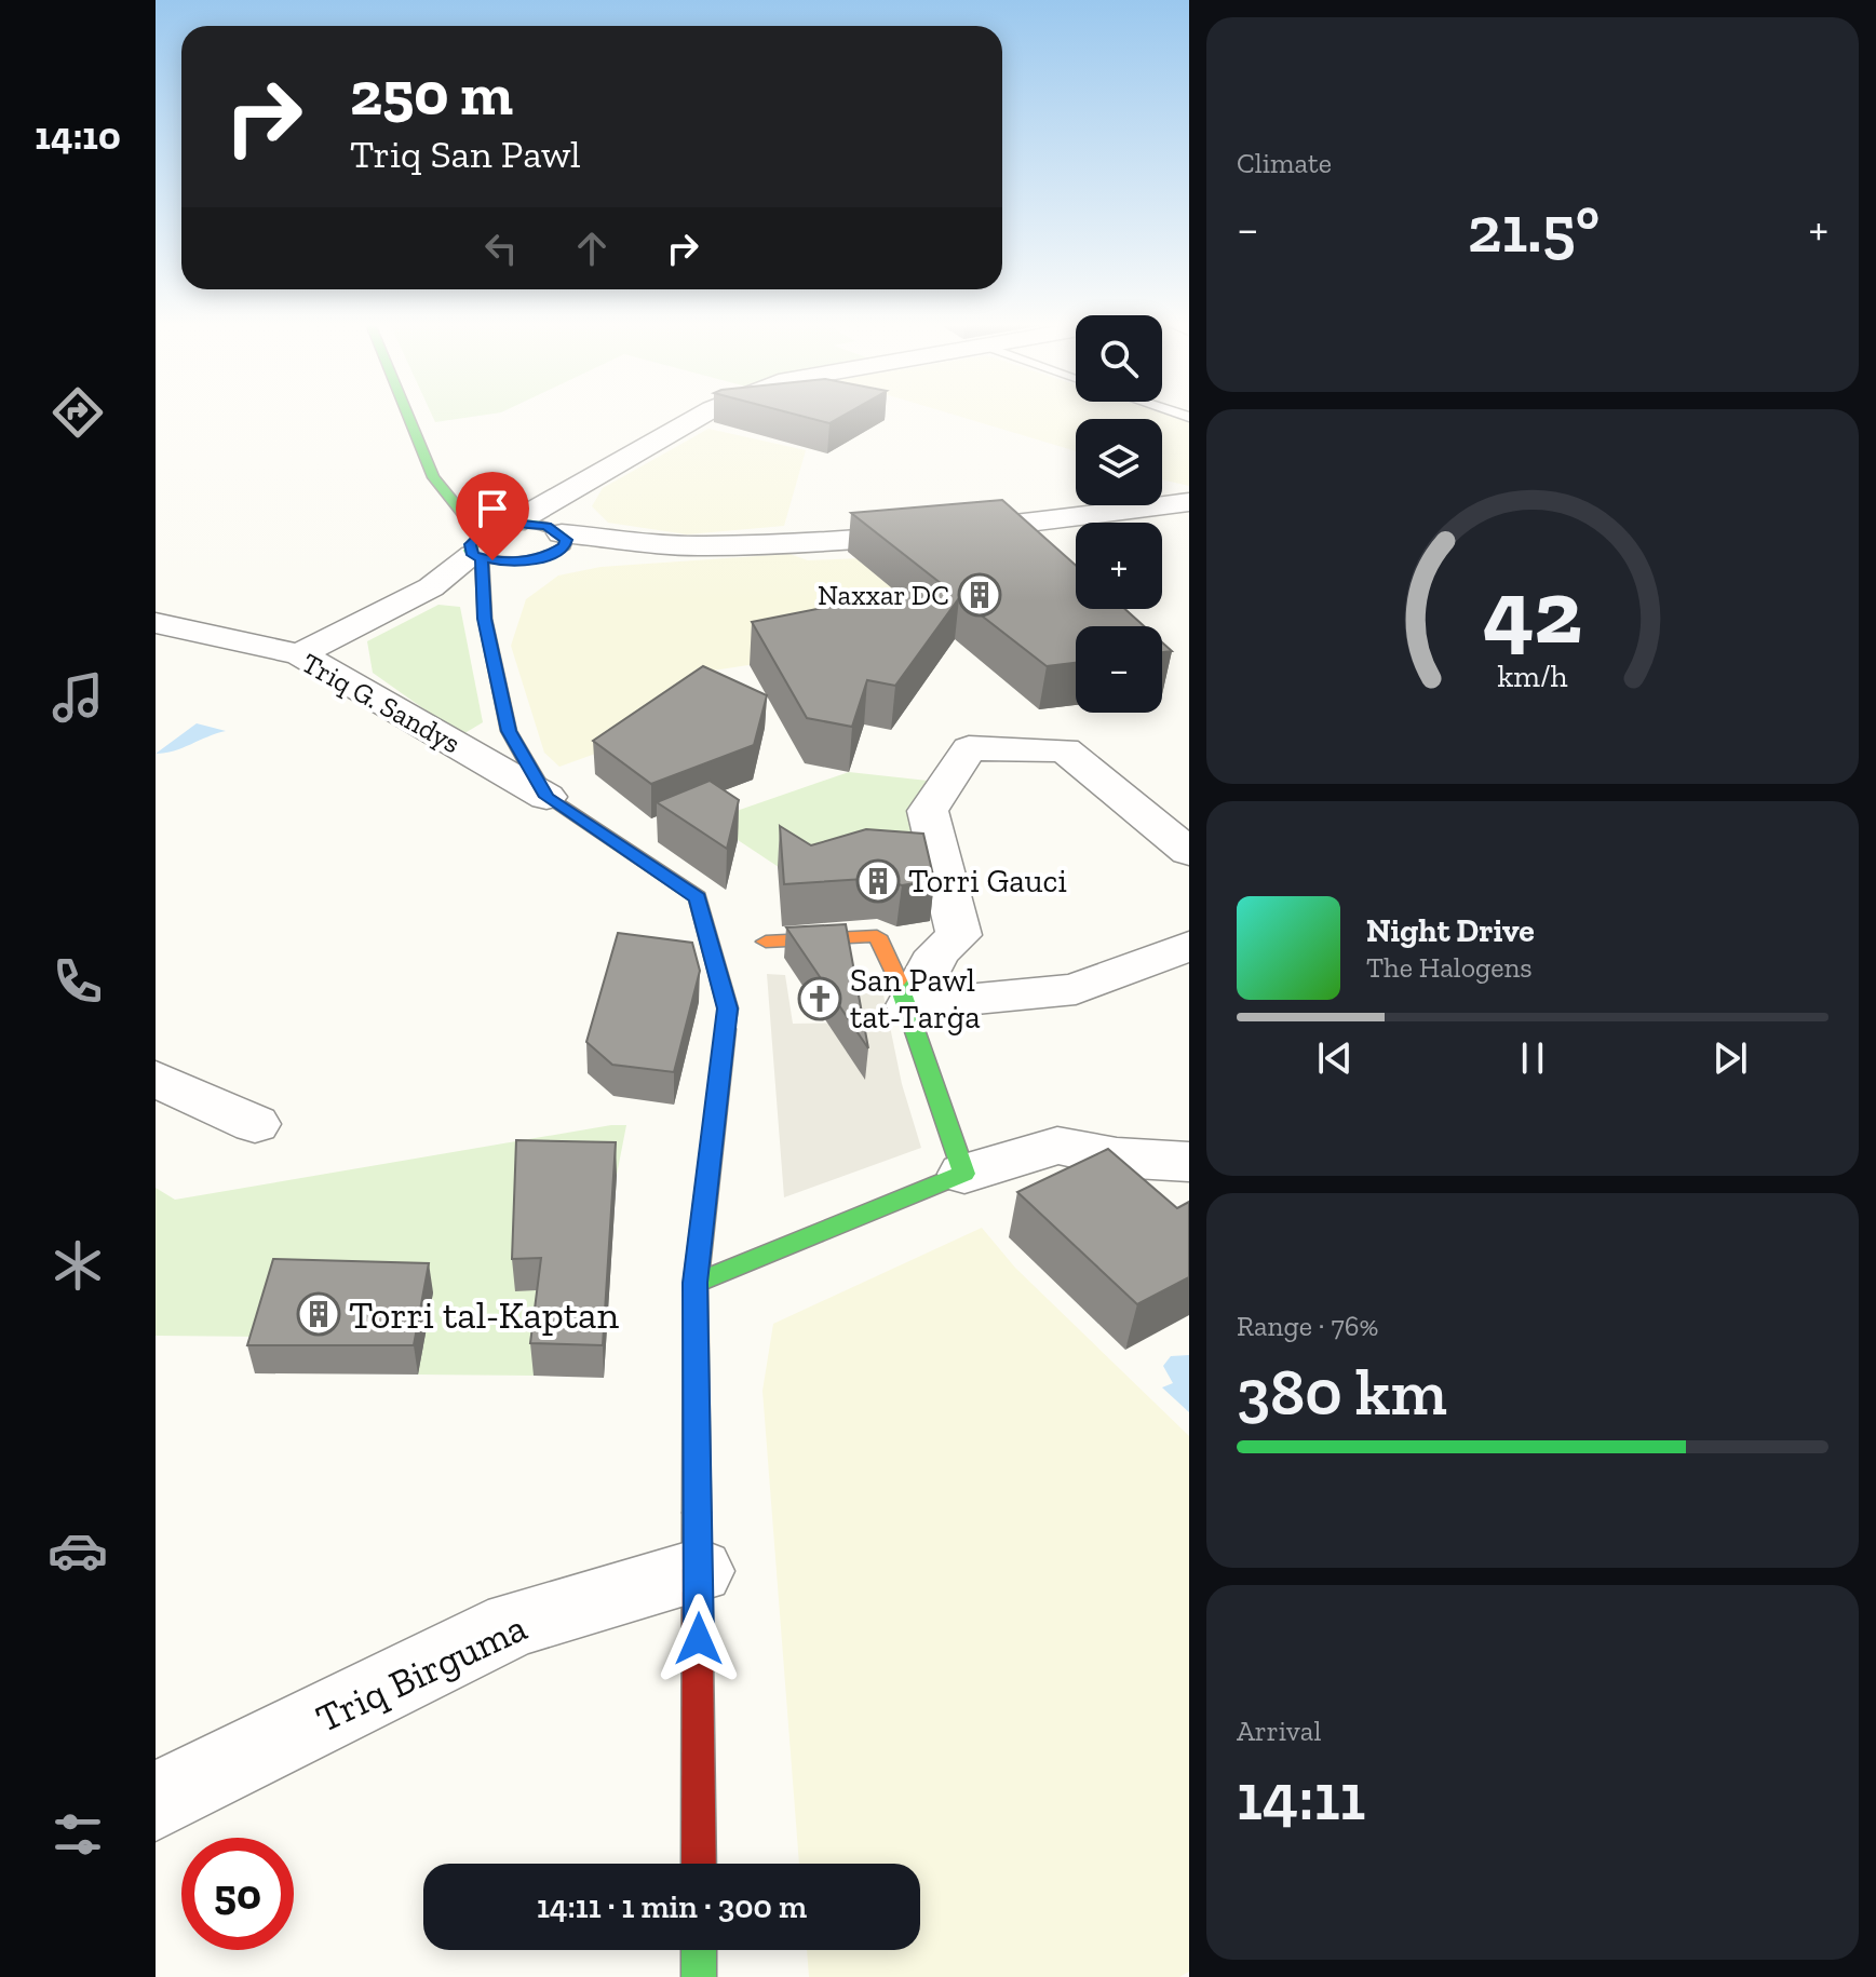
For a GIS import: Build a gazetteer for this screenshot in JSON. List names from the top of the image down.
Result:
{
  "streets": {
    "street": ["Triq G. Sandys", "Triq Birguma"]
  },
  "places": {
    "building": ["Naxxar DC", "Torri Gauci", "Torri tal-Kaptan"],
    "church": ["San Pawl tat-Tarġa"]
  },
  "page": {
    "tabs": "14:10",
    "tile": [
      "Climate",
      ["Range · 76%", "380 km"],
      ["Arrival", "14:11"]
    ],
    "turn": ["250 m", "Triq San Pawl"],
    "heat": ["−", "21.5°", "+"],
    "map_buttons": ["+", "−"],
    "song": ["Night Drive", "The Halogens"],
    "limit": "50",
    "trip": "14:11 · 1 min · 300 m",
    "gauge": ["42", "km/h"]
  }
}
